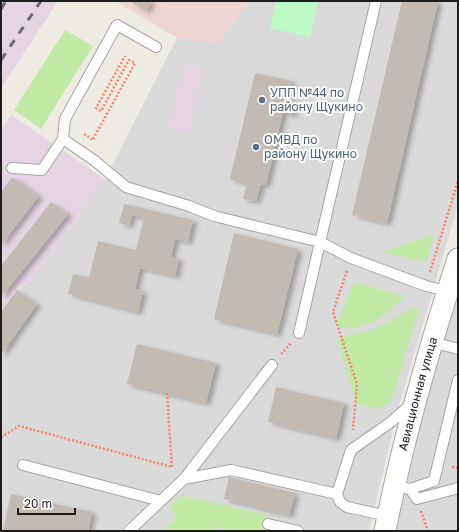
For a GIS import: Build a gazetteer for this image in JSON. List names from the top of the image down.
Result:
{
  "streets": {
    "street": ["Авиационная улица"]
  },
  "places": ["УПП №44 по району Щукино", "ОМВД по району Щукино"],
  "scale_bar": "20 m"
}
